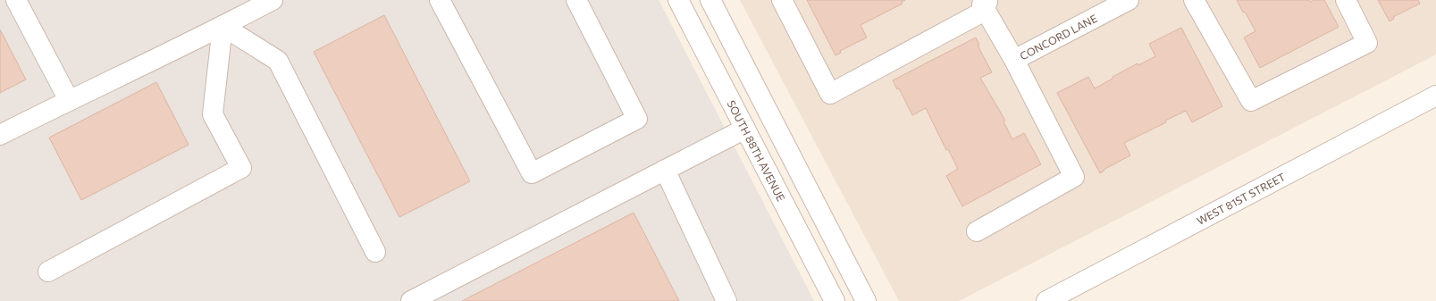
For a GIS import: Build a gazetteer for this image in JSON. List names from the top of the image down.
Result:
{
  "streets": {
    "street": ["CONCORD LANE", "SOUTH 88TH AVENUE", "WEST 81ST STREET"]
  }
}
